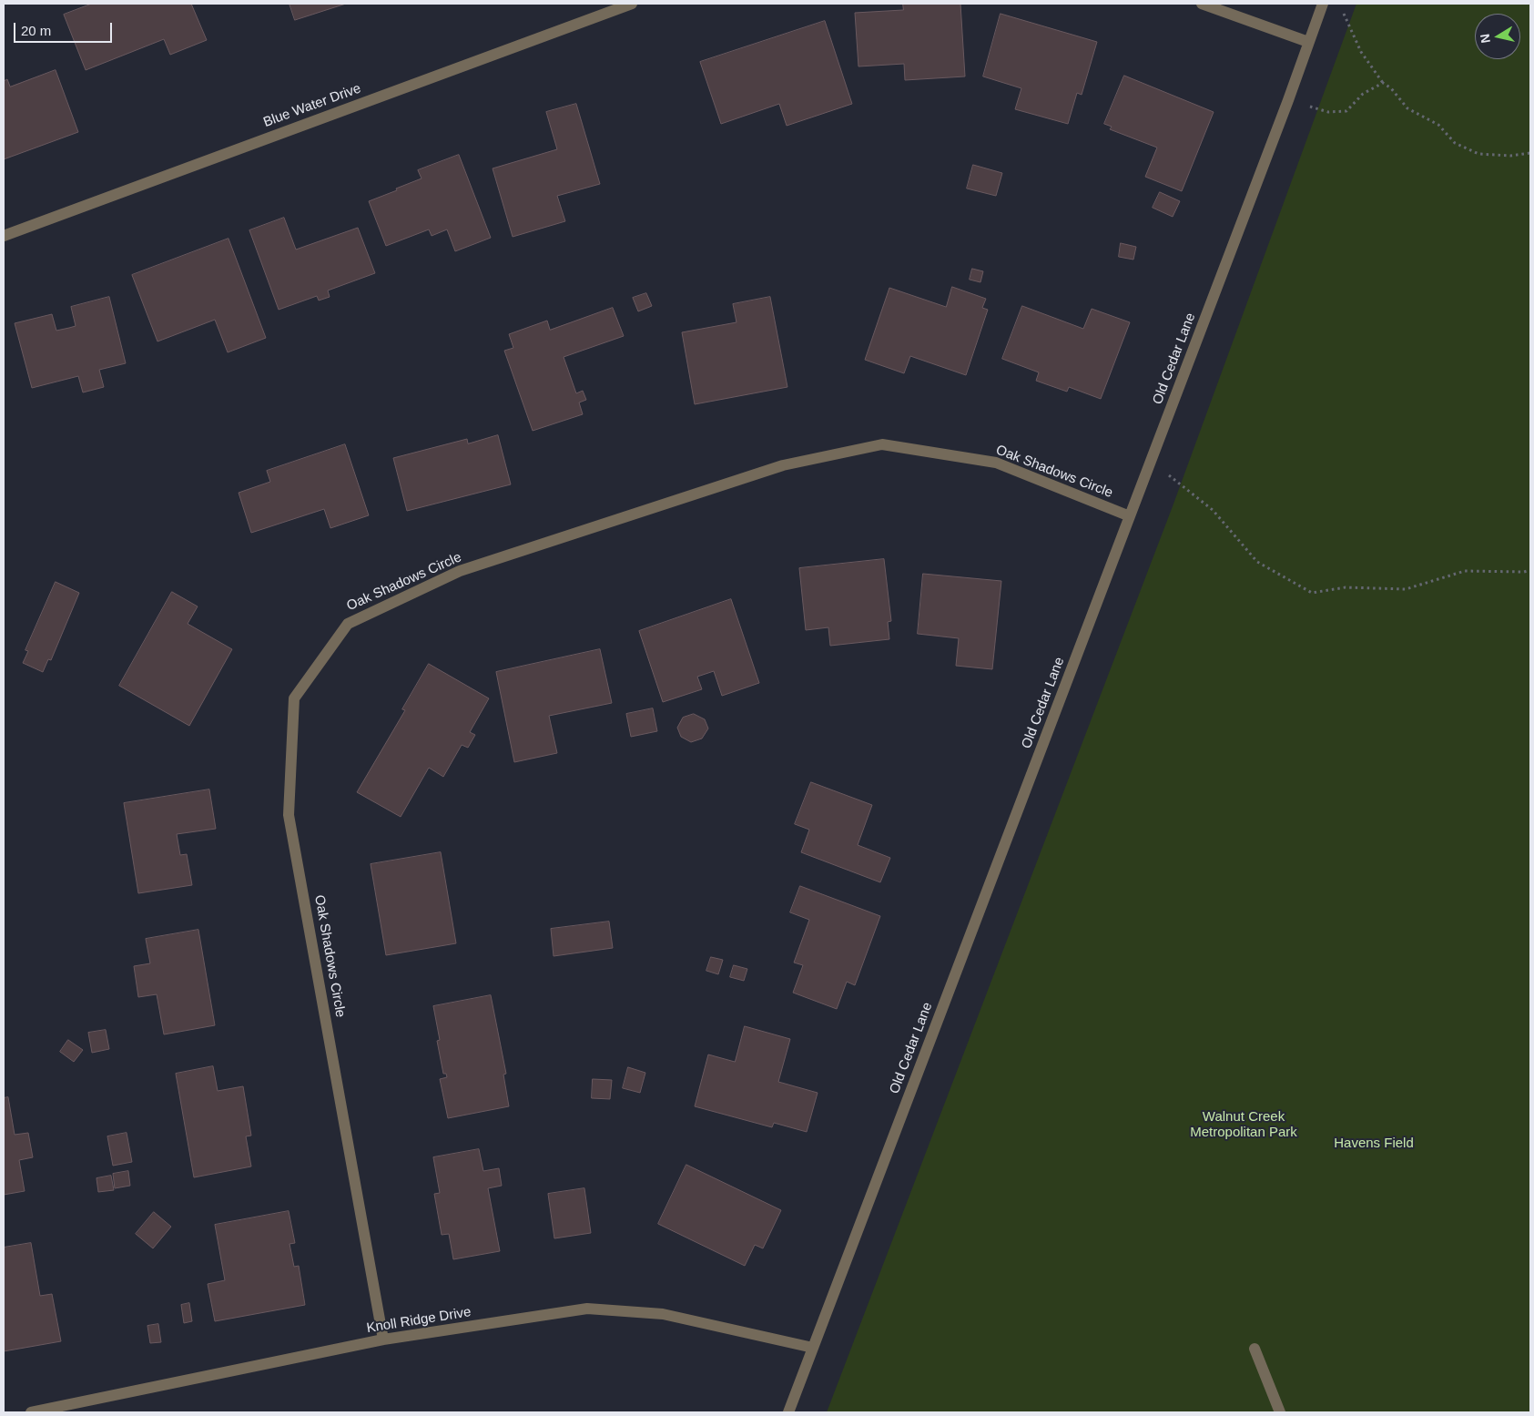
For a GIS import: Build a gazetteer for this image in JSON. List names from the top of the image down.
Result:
{
  "streets": {
    "street": [
      "Blue Water Drive",
      "Old Cedar Lane",
      "Oak Shadows Circle",
      "Knoll Ridge Drive"
    ]
  },
  "crossings": [
    ["Old Cedar Lane", "Oak Shadows Circle"],
    ["Old Cedar Lane", "Knoll Ridge Drive"],
    ["Oak Shadows Circle", "Knoll Ridge Drive"]
  ],
  "parks": ["Walnut Creek Metropolitan Park", "Havens Field"],
  "scale_bar": "20 m",
  "north": "left"
}
